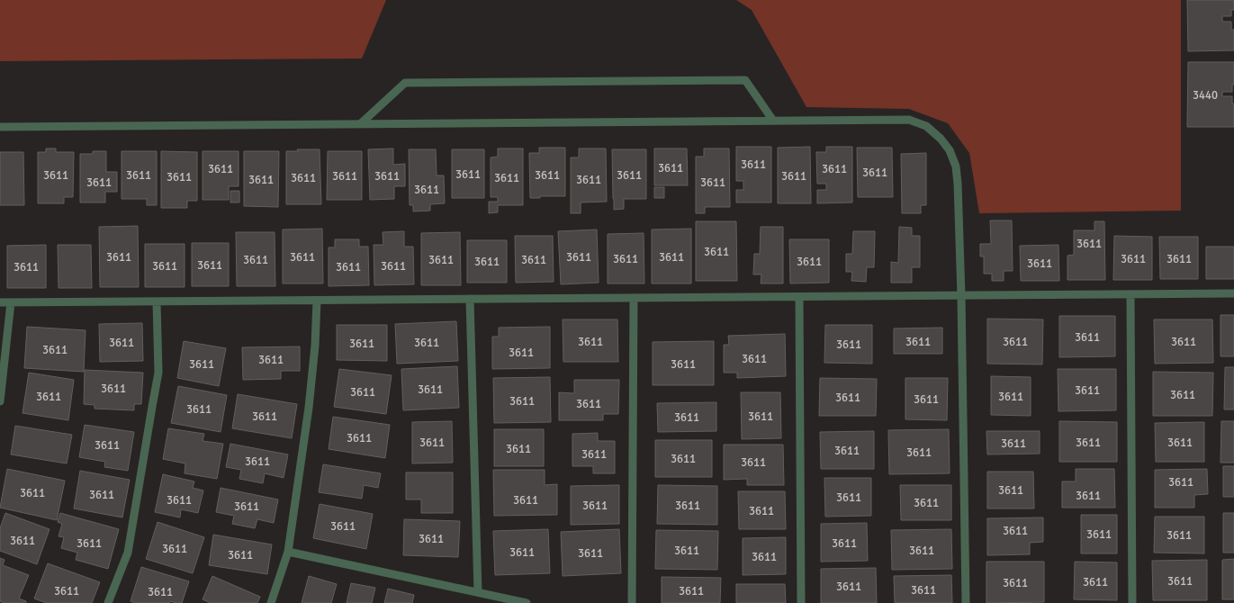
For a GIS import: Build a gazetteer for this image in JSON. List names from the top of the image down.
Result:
{
  "house_numbers": [
    "3440",
    "3611",
    "3611",
    "3611",
    "3611",
    "3611",
    "3611",
    "3611",
    "3611",
    "3611",
    "3611",
    "3611",
    "3611",
    "3611",
    "3611",
    "3611",
    "3611",
    "3611",
    "3611",
    "3611",
    "3611",
    "3611",
    "3611",
    "3611",
    "3611",
    "3611",
    "3611",
    "3611",
    "3611",
    "3611",
    "3611",
    "3611",
    "3611",
    "3611",
    "3611",
    "3611",
    "3611",
    "3611",
    "3611",
    "3611",
    "3611",
    "3611",
    "3611",
    "3611",
    "3611",
    "3611",
    "3611",
    "3611",
    "3611",
    "3611",
    "3611",
    "3611",
    "3611",
    "3611",
    "3611",
    "3611",
    "3611",
    "3611",
    "3611",
    "3611",
    "3611",
    "3611",
    "3611",
    "3611",
    "3611",
    "3611",
    "3611",
    "3611",
    "3611",
    "3611",
    "3611",
    "3611",
    "3611",
    "3611",
    "3611",
    "3611",
    "3611",
    "3611",
    "3611",
    "3611",
    "3611",
    "3611",
    "3611",
    "3611",
    "3611",
    "3611",
    "3611",
    "3611",
    "3611",
    "3611",
    "3611",
    "3611",
    "3611",
    "3611",
    "3611",
    "3611",
    "3611",
    "3611",
    "3611",
    "3611",
    "3611",
    "3611",
    "3611",
    "3611",
    "3611",
    "3611",
    "3611",
    "3611",
    "3611",
    "3611",
    "3611",
    "3611",
    "3611",
    "3611",
    "3611",
    "3611",
    "3611",
    "3611",
    "3611",
    "3611",
    "3611"
  ]
}
